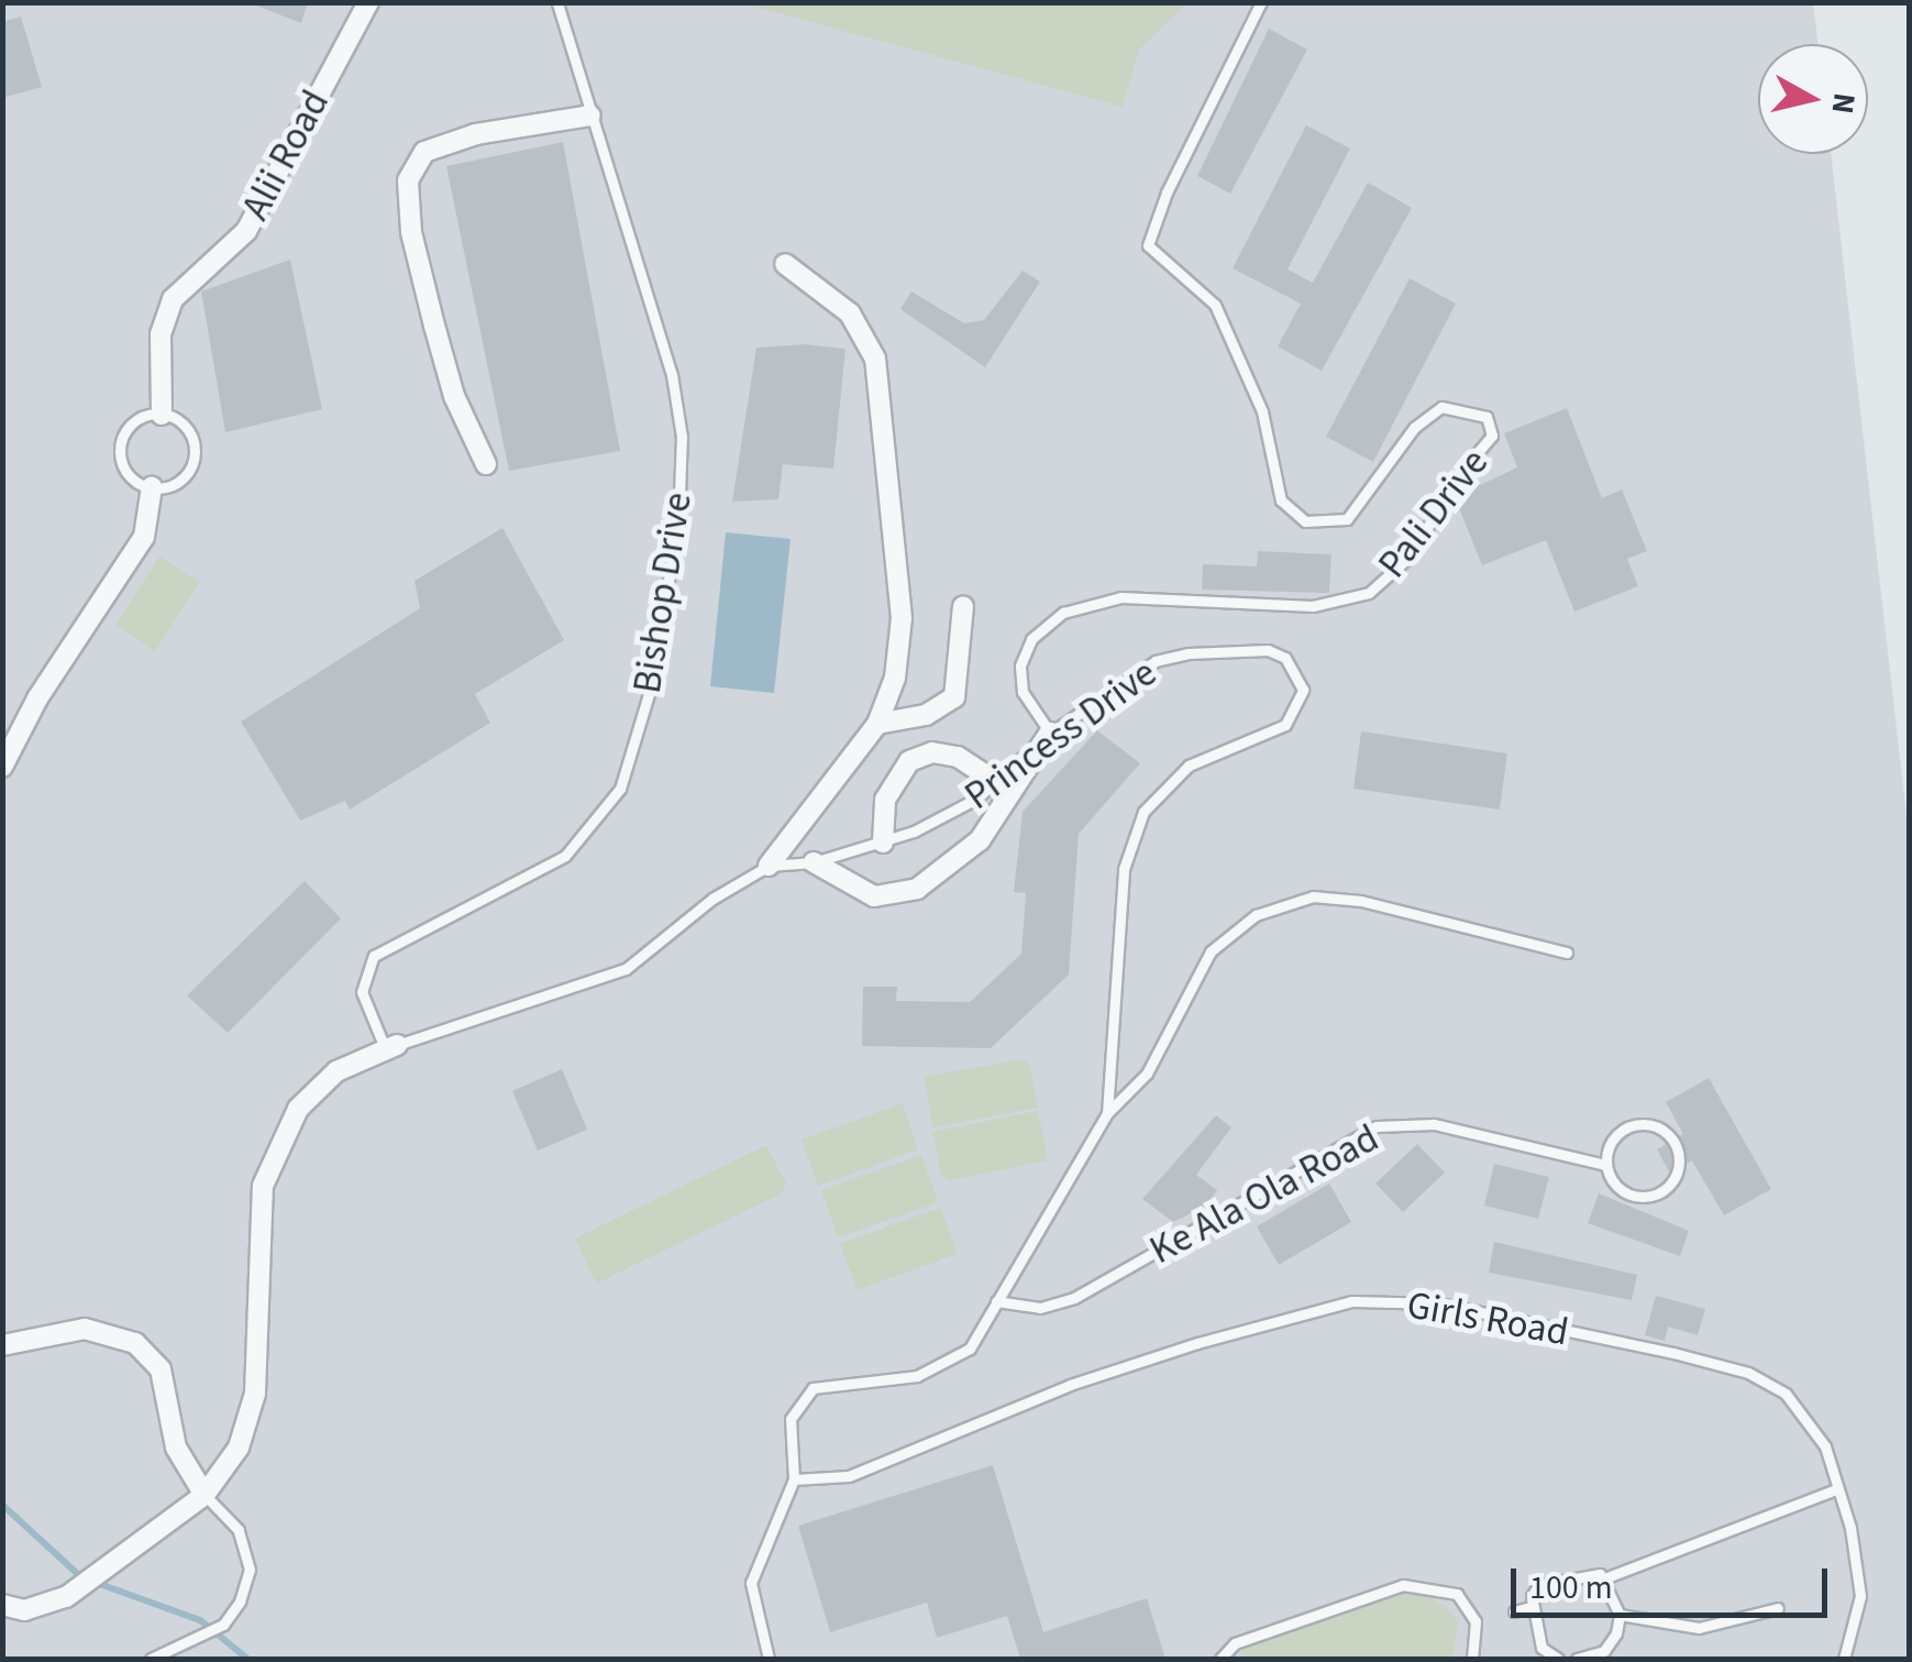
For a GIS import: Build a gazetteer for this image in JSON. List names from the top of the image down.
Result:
{
  "streets": {
    "street": ["Alii Road", "Princess Drive"],
    "lane": [
      "Pali Drive",
      "Bishop Drive",
      "Ke Ala Ola Road",
      "Girls Road"
    ]
  },
  "crossings": [
    ["Pali Drive", "Princess Drive"],
    ["Bishop Drive", "Princess Drive"],
    ["Princess Drive", "Ke Ala Ola Road"],
    ["Princess Drive", "Girls Road"]
  ],
  "scale_bar": "100 m",
  "north": "right"
}
